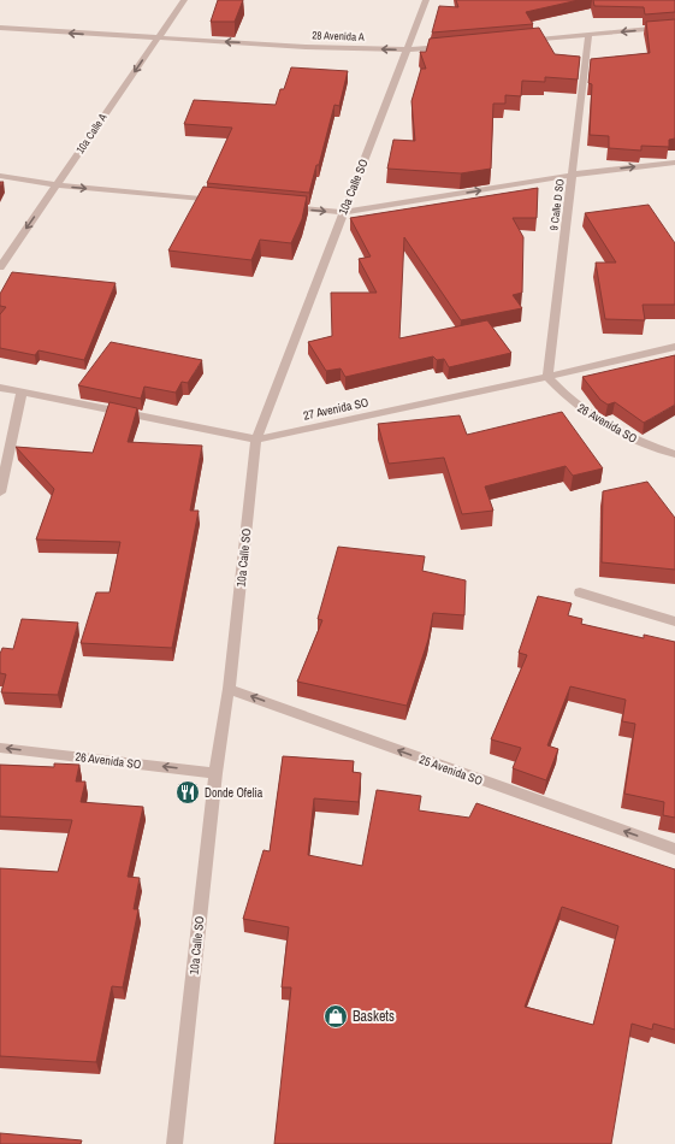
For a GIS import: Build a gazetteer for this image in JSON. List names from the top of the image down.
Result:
{
  "streets": {
    "street": [
      "28 Avenida A",
      "10a Calle A",
      "10a Calle SO",
      "9 Calle D SO",
      "27 Avenida SO",
      "26 Avenida SO",
      "25 Avenida SO"
    ]
  },
  "crossings": [
    ["28 Avenida A", "10a Calle A"],
    ["28 Avenida A", "10a Calle SO"],
    ["10a Calle SO", "27 Avenida SO"],
    ["10a Calle SO", "26 Avenida SO"],
    ["10a Calle SO", "25 Avenida SO"],
    ["9 Calle D SO", "27 Avenida SO"],
    ["9 Calle D SO", "26 Avenida SO"],
    ["27 Avenida SO", "26 Avenida SO"]
  ],
  "one_way": [
    "28 Avenida A",
    "10a Calle A",
    "26 Avenida SO",
    "25 Avenida SO"
  ],
  "places": {
    "restaurant": ["Donde Ofelia"],
    "shop": ["Baskets"]
  }
}
